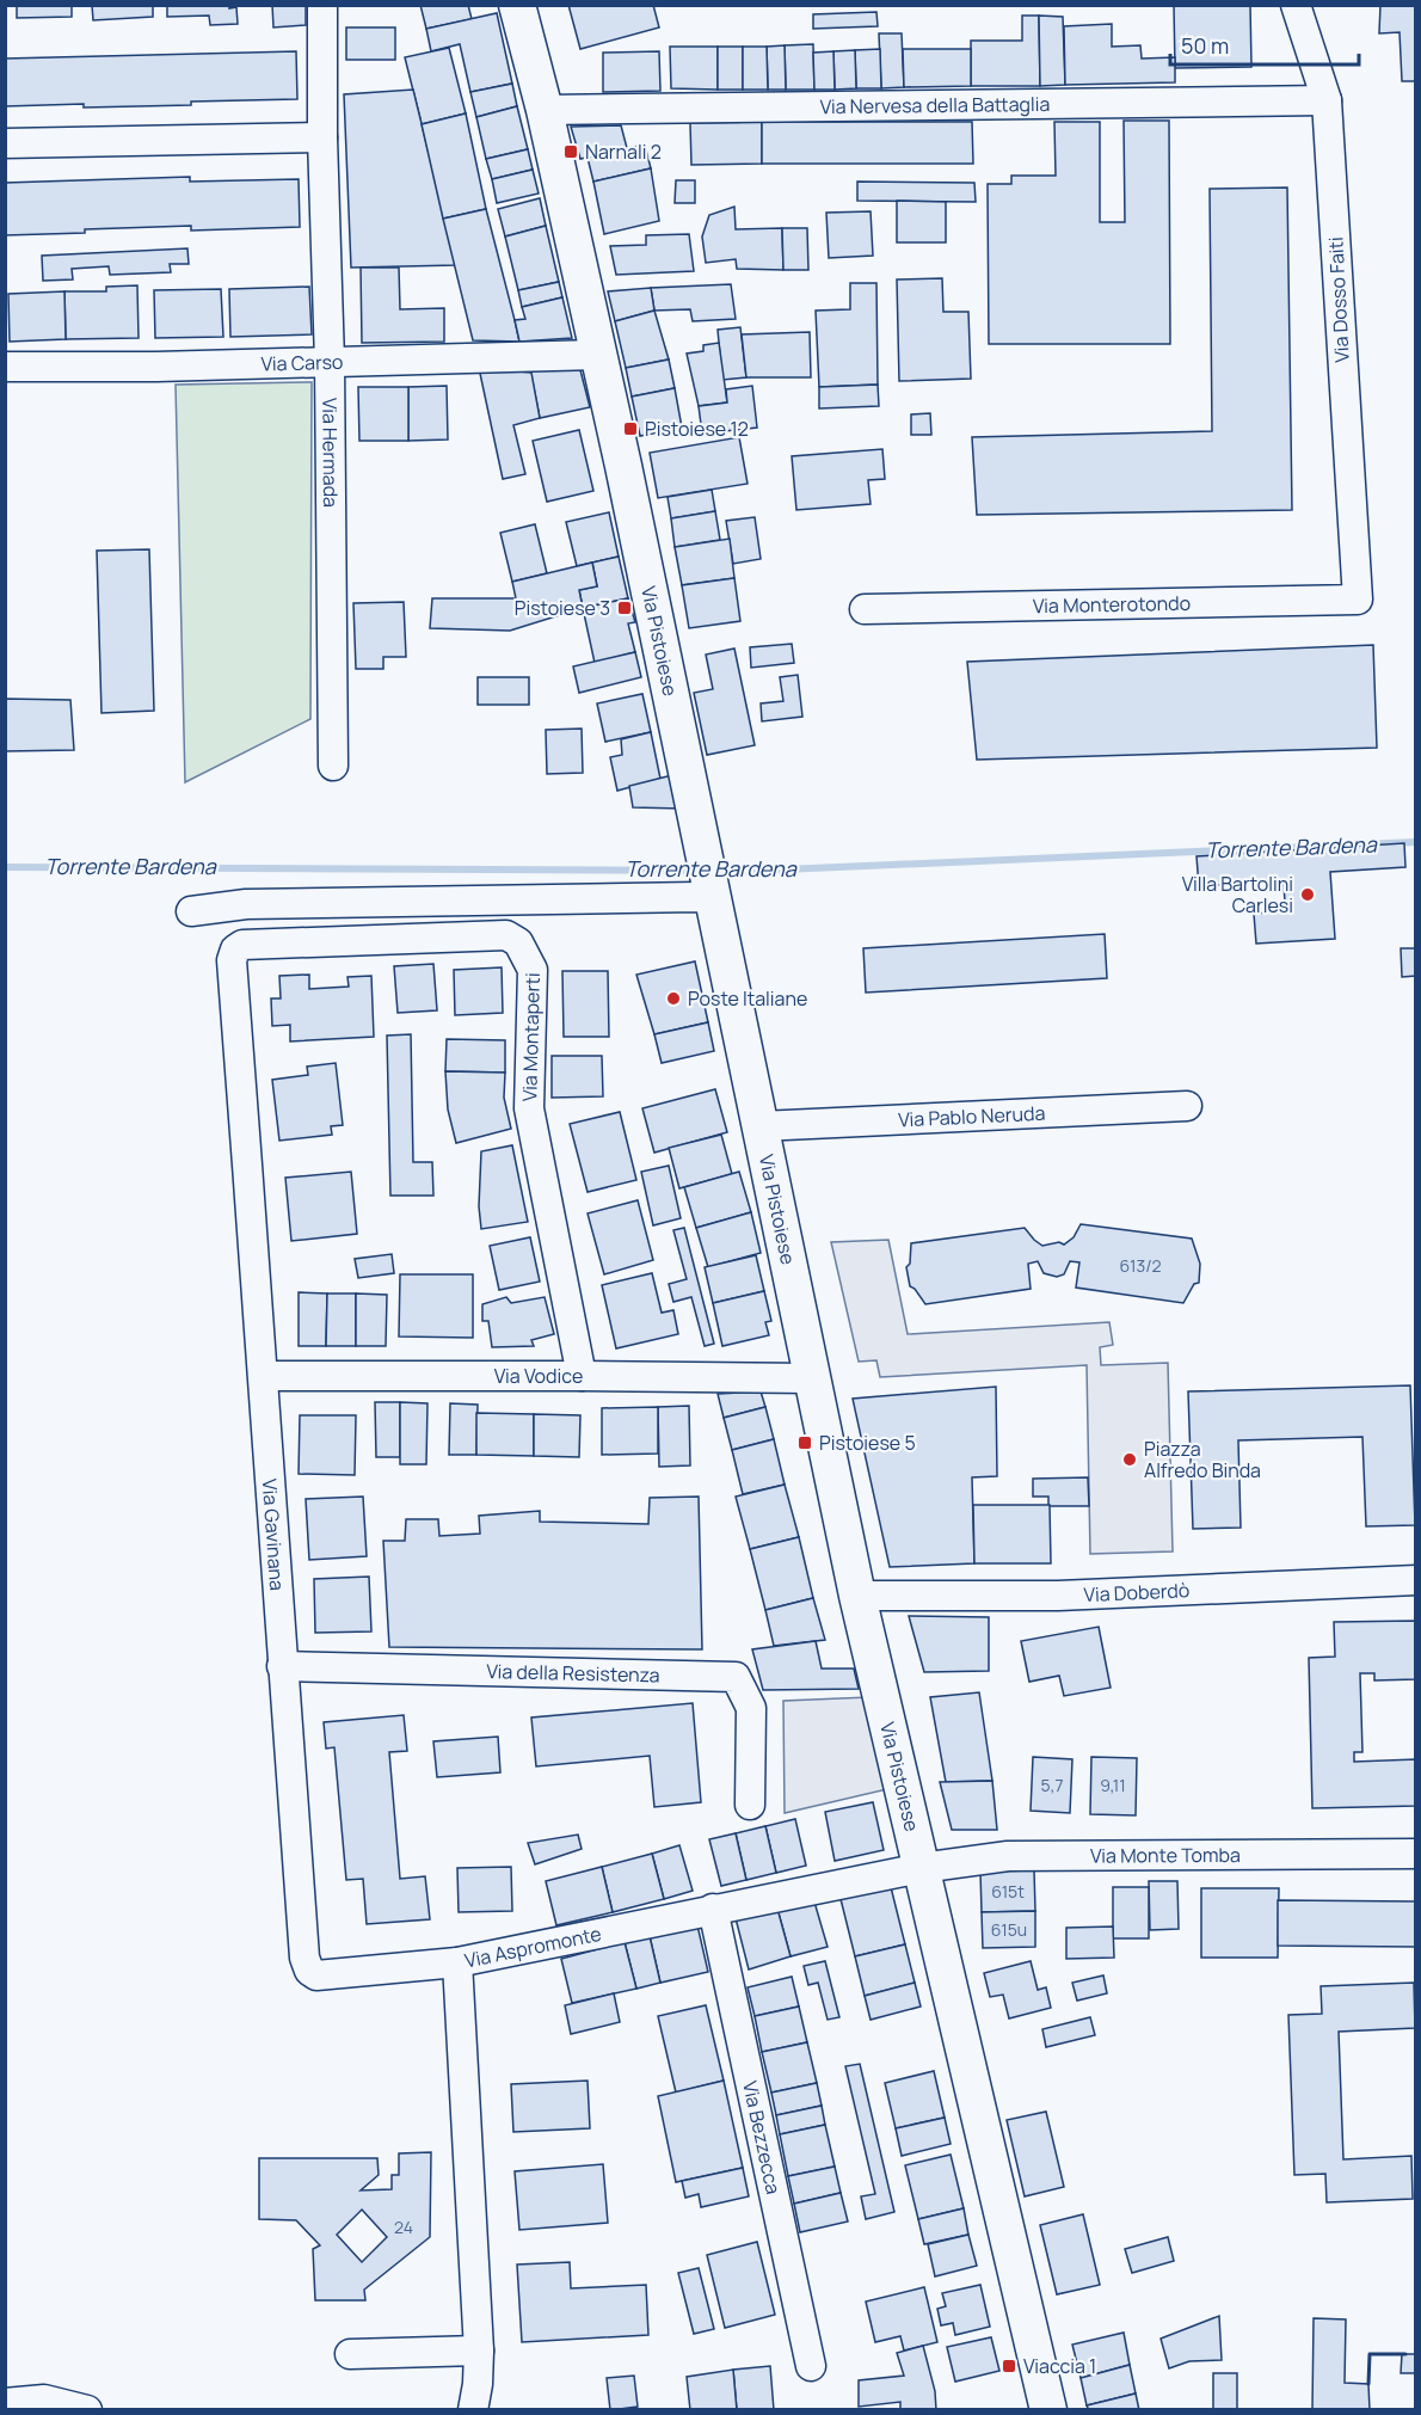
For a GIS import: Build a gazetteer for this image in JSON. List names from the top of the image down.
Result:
{
  "streets": {
    "main road": ["Via Pistoiese"],
    "street": [
      "Via Nervesa della Battaglia",
      "Via Dosso Faiti",
      "Via Carso",
      "Via Hermada",
      "Via Monterotondo",
      "Via Montaperti",
      "Via Pablo Neruda",
      "Via Vodice",
      "Via Gavinana",
      "Via Doberdò",
      "Via della Resistenza",
      "Via Monte Tomba",
      "Via Aspromonte",
      "Via Bezzecca"
    ]
  },
  "crossings": [
    ["Via Nervesa della Battaglia", "Via Dosso Faiti"],
    ["Via Nervesa della Battaglia", "Via Pistoiese"],
    ["Via Dosso Faiti", "Via Monterotondo"],
    ["Via Carso", "Via Hermada"],
    ["Via Carso", "Via Pistoiese"],
    ["Via Pistoiese", "Via Pablo Neruda"],
    ["Via Pistoiese", "Via Vodice"],
    ["Via Pistoiese", "Via Doberdò"],
    ["Via Pistoiese", "Via Monte Tomba"],
    ["Via Pistoiese", "Via Aspromonte"],
    ["Via Montaperti", "Via Vodice"],
    ["Via Montaperti", "Via Gavinana"],
    ["Via Vodice", "Via Gavinana"],
    ["Via Gavinana", "Via della Resistenza"],
    ["Via Gavinana", "Via Aspromonte"],
    ["Via Monte Tomba", "Via Aspromonte"],
    ["Via Aspromonte", "Via Bezzecca"]
  ],
  "water": ["Torrente Bardena"],
  "places": {
    "transit": [
      "Narnali 2",
      "Pistoiese 12",
      "Pistoiese 3",
      "Pistoiese 5",
      "Viaccia 1"
    ],
    "other": ["Villa Bartolini Carlesi", "Poste Italiane", "Piazza Alfredo Binda"]
  },
  "house_numbers": [
    "613/2",
    "5,7",
    "9,11",
    "615t",
    "615u",
    "24"
  ],
  "scale_bar": "50 m"
}
